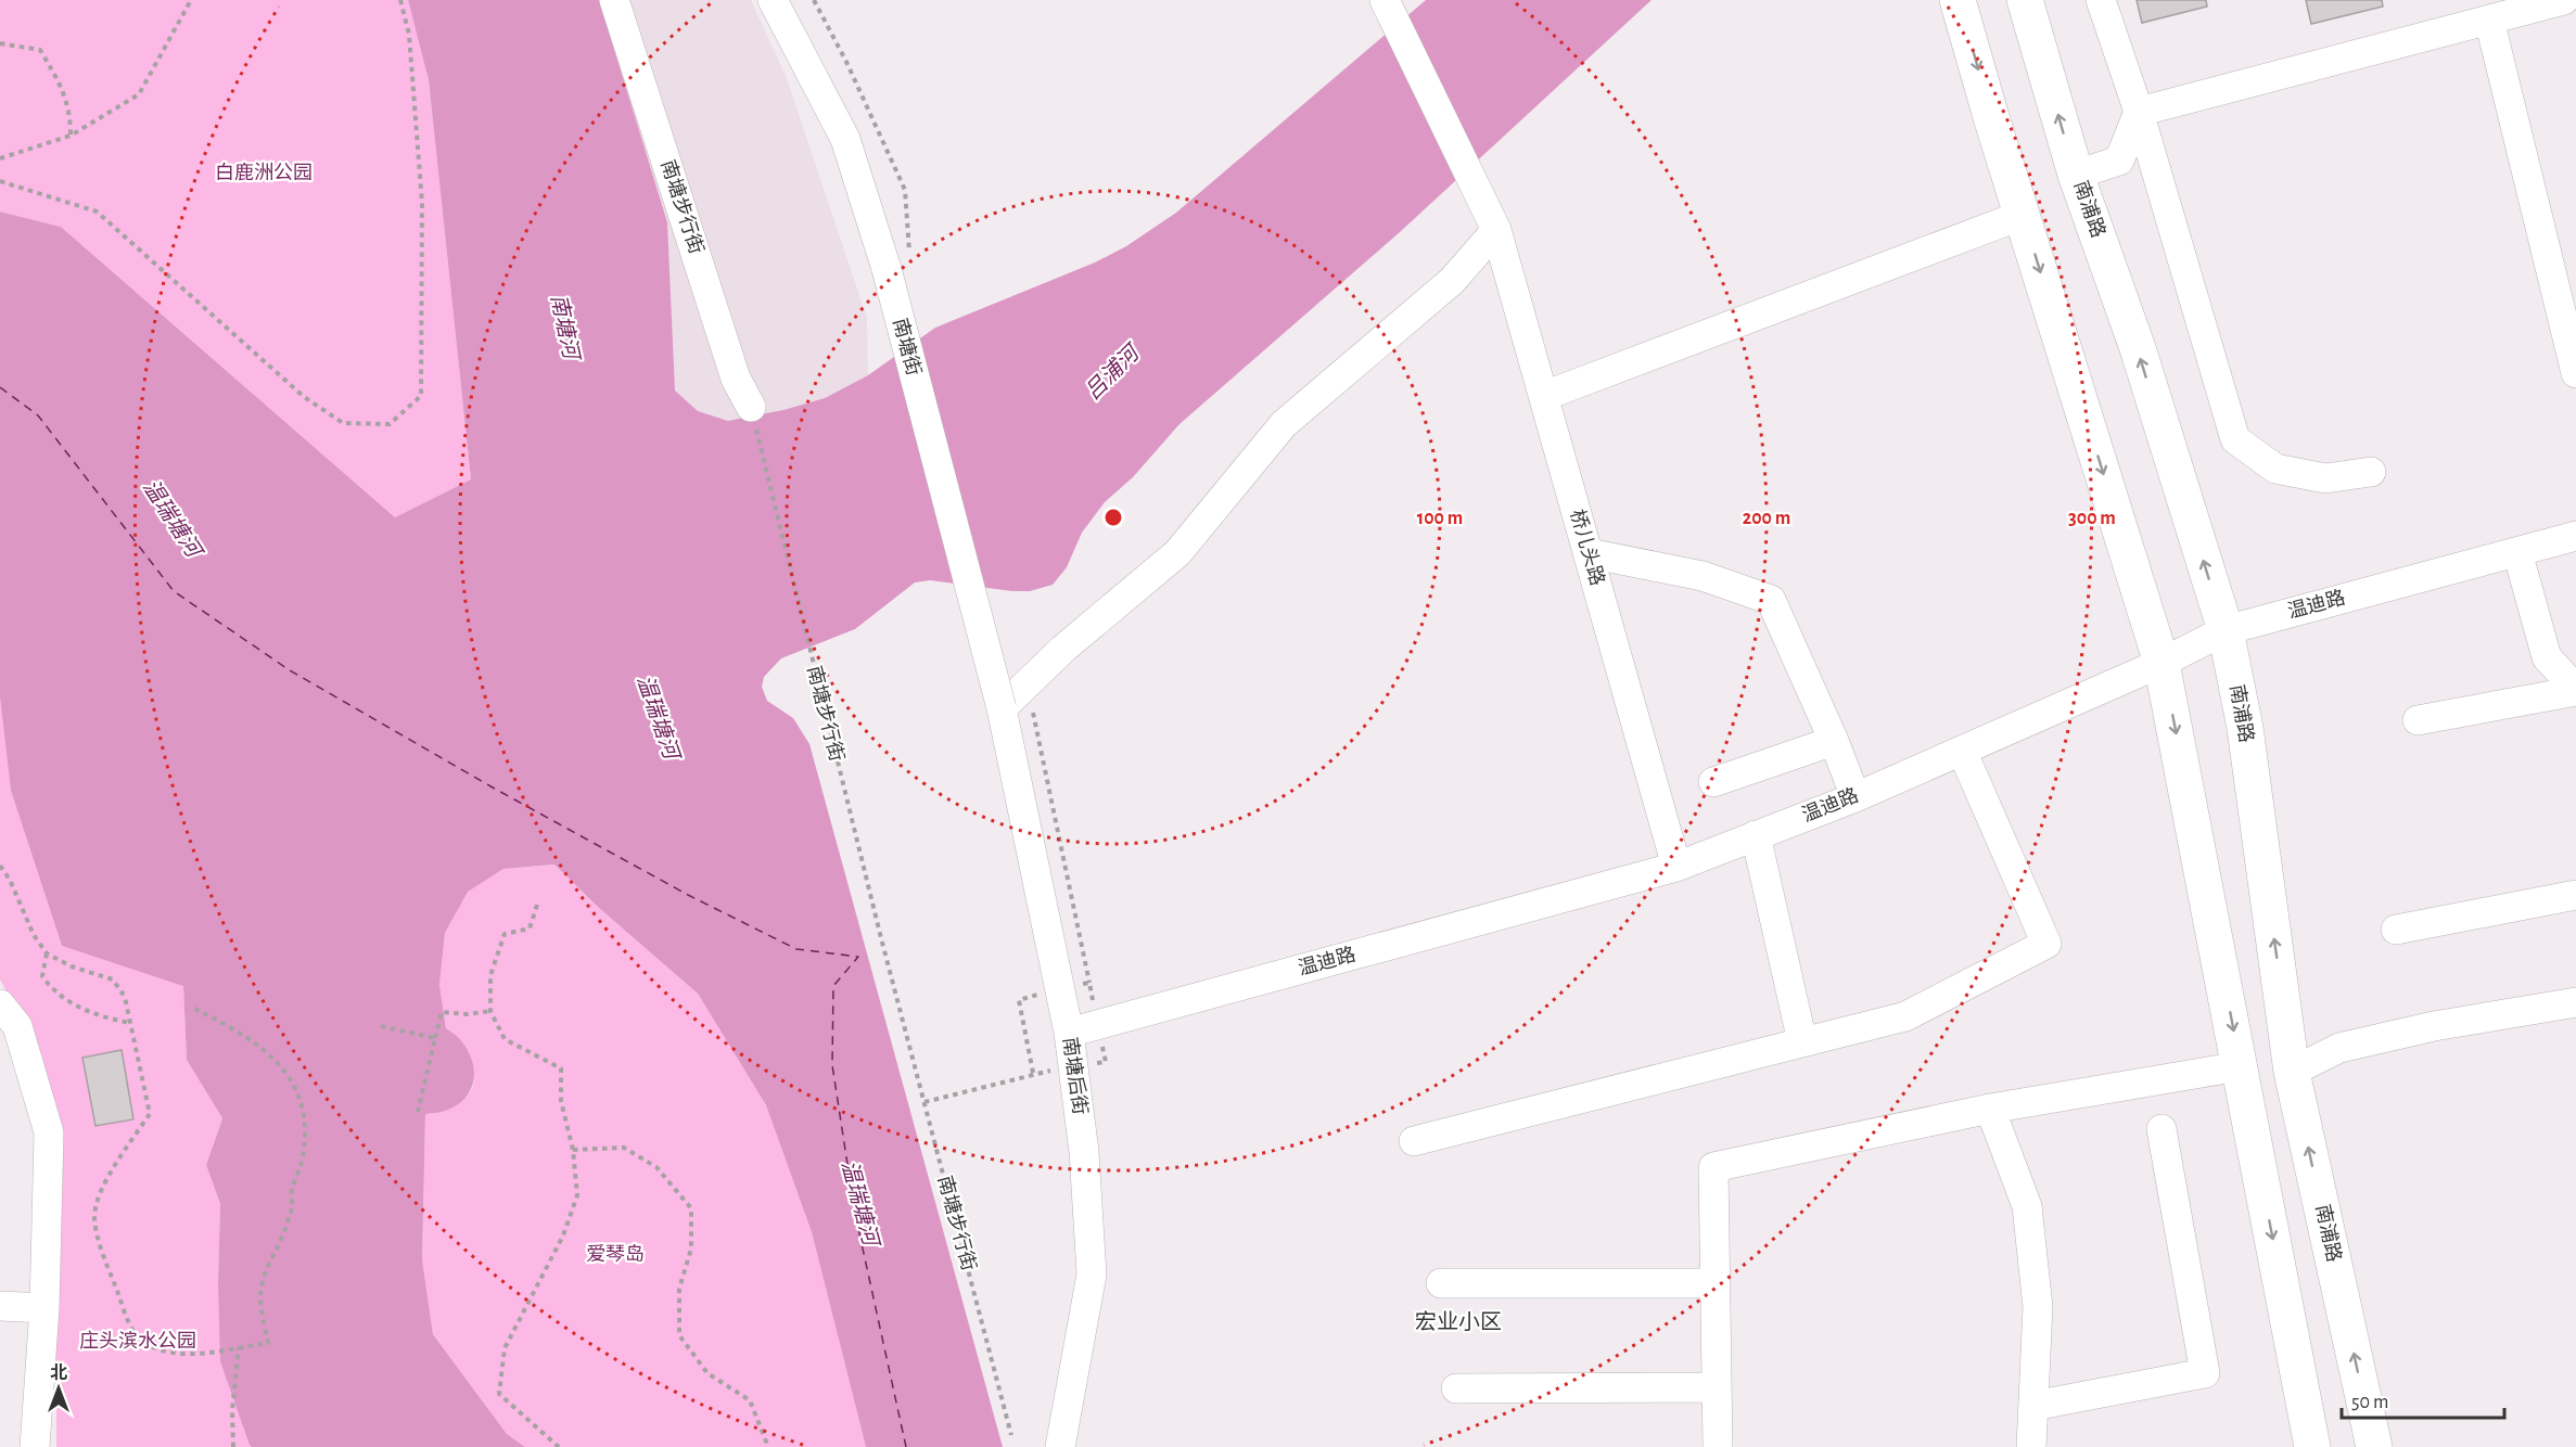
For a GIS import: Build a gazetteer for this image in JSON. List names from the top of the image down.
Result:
{
  "streets": {
    "main road": ["南浦路"],
    "street": [
      "南塘步行街",
      "南塘街",
      "桥儿头路",
      "温迪路",
      "南塘后街"
    ]
  },
  "crossings": [
    ["南浦路", "温迪路"],
    ["南塘街", "南塘后街"],
    ["桥儿头路", "温迪路"],
    ["温迪路", "南塘后街"]
  ],
  "districts": ["宏业小区"],
  "water": ["南塘河", "吕浦河", "温瑞塘河"],
  "parks": ["白鹿洲公园", "爱琴岛", "庄头滨水公园"],
  "scale_bar": "50 m",
  "north": "top",
  "rings": ["100 m", "200 m", "300 m"]
}
